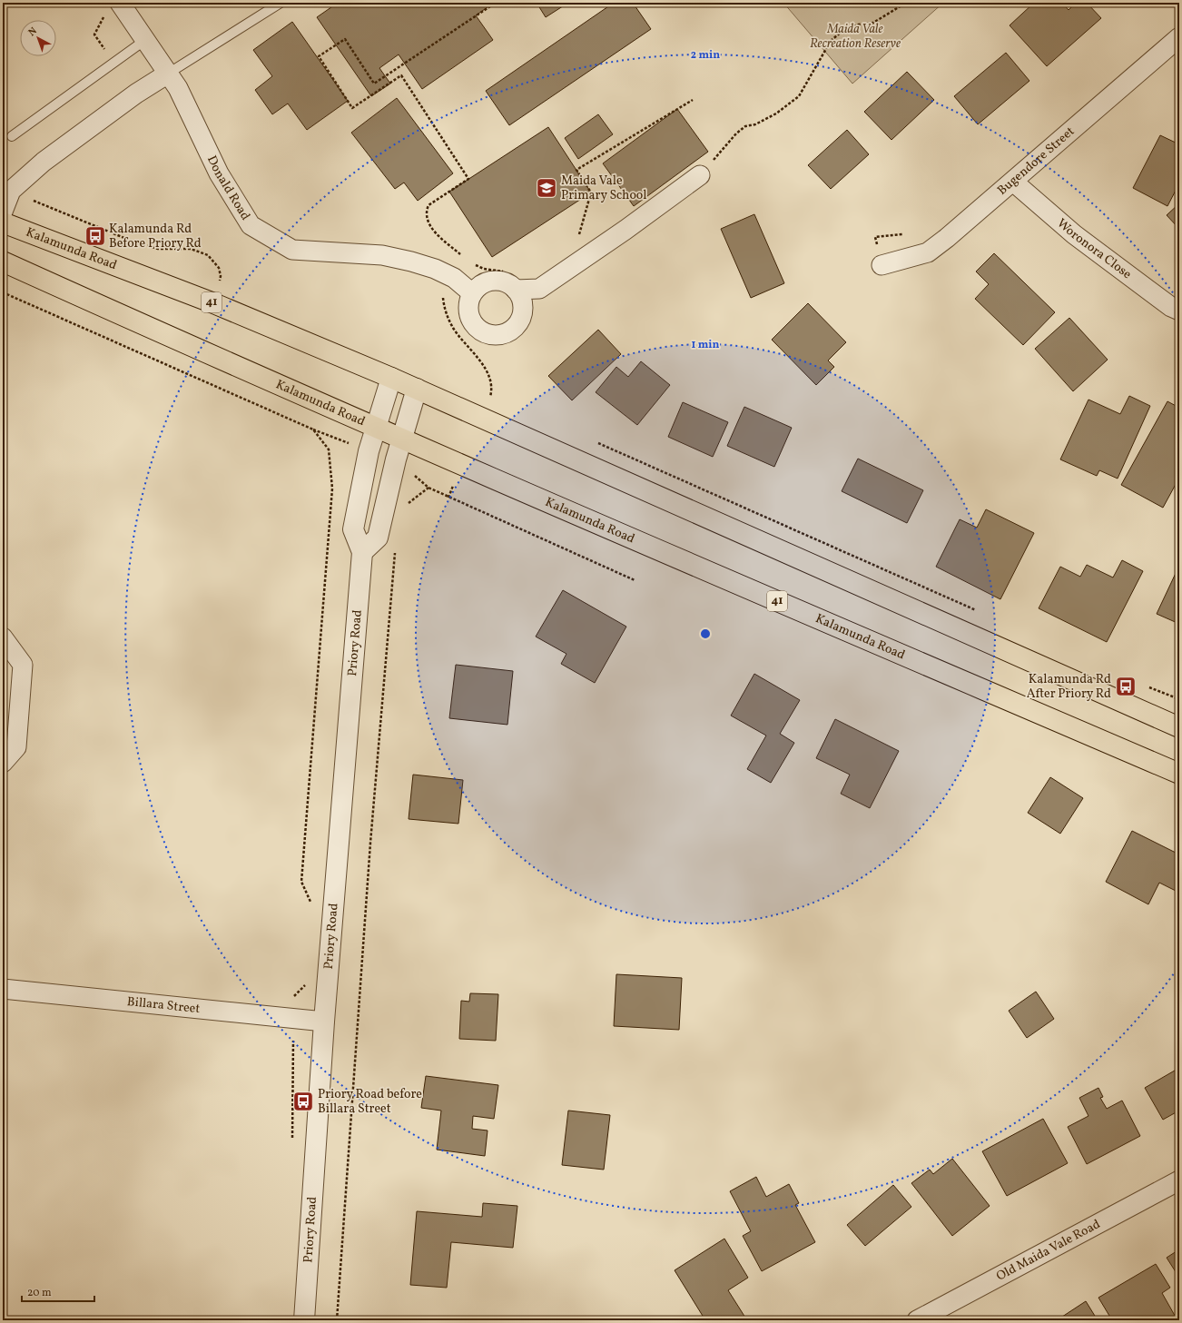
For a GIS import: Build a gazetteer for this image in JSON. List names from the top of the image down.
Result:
{
  "streets": {
    "main road": ["Kalamunda Road", "41"],
    "street": [
      "Bugendore Street",
      "Donald Road",
      "Woronora Close",
      "Priory Road",
      "Billara Street",
      "Old Maida Vale Road"
    ]
  },
  "crossings": [
    ["Bugendore Street", "Woronora Close"],
    ["Kalamunda Road", "Priory Road"],
    ["Priory Road", "Billara Street"]
  ],
  "parks": ["Maida Vale Recreation Reserve"],
  "places": {
    "school or university": ["Maida Vale Primary School"],
    "bus stop": ["Kalamunda Rd Before Priory Rd", "Kalamunda Rd After Priory Rd", "Priory Road before Billara Street"]
  },
  "scale_bar": "20 m",
  "north": "top left",
  "rings": ["2 min", "1 min"]
}
